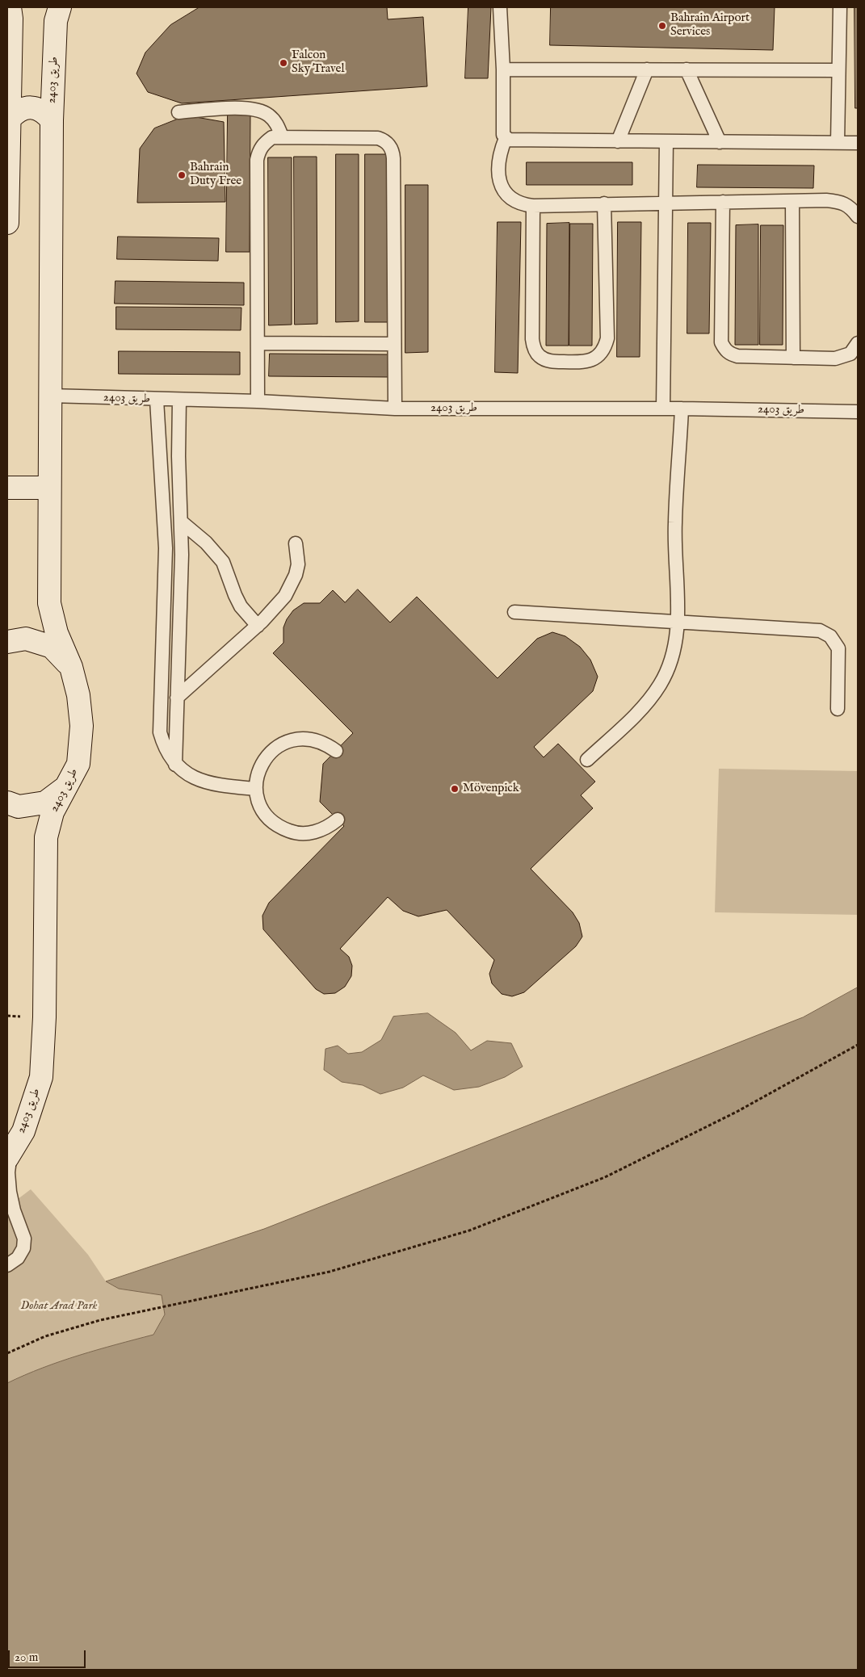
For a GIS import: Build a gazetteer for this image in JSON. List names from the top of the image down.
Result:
{
  "streets": {
    "main road": ["طريق 2403"]
  },
  "parks": ["Dohat Arad Park"],
  "places": [
    "Bahrain Airport Services",
    "Falcon Sky Travel",
    "Bahrain Duty Free",
    "Mövenpick"
  ],
  "scale_bar": "20 m"
}
